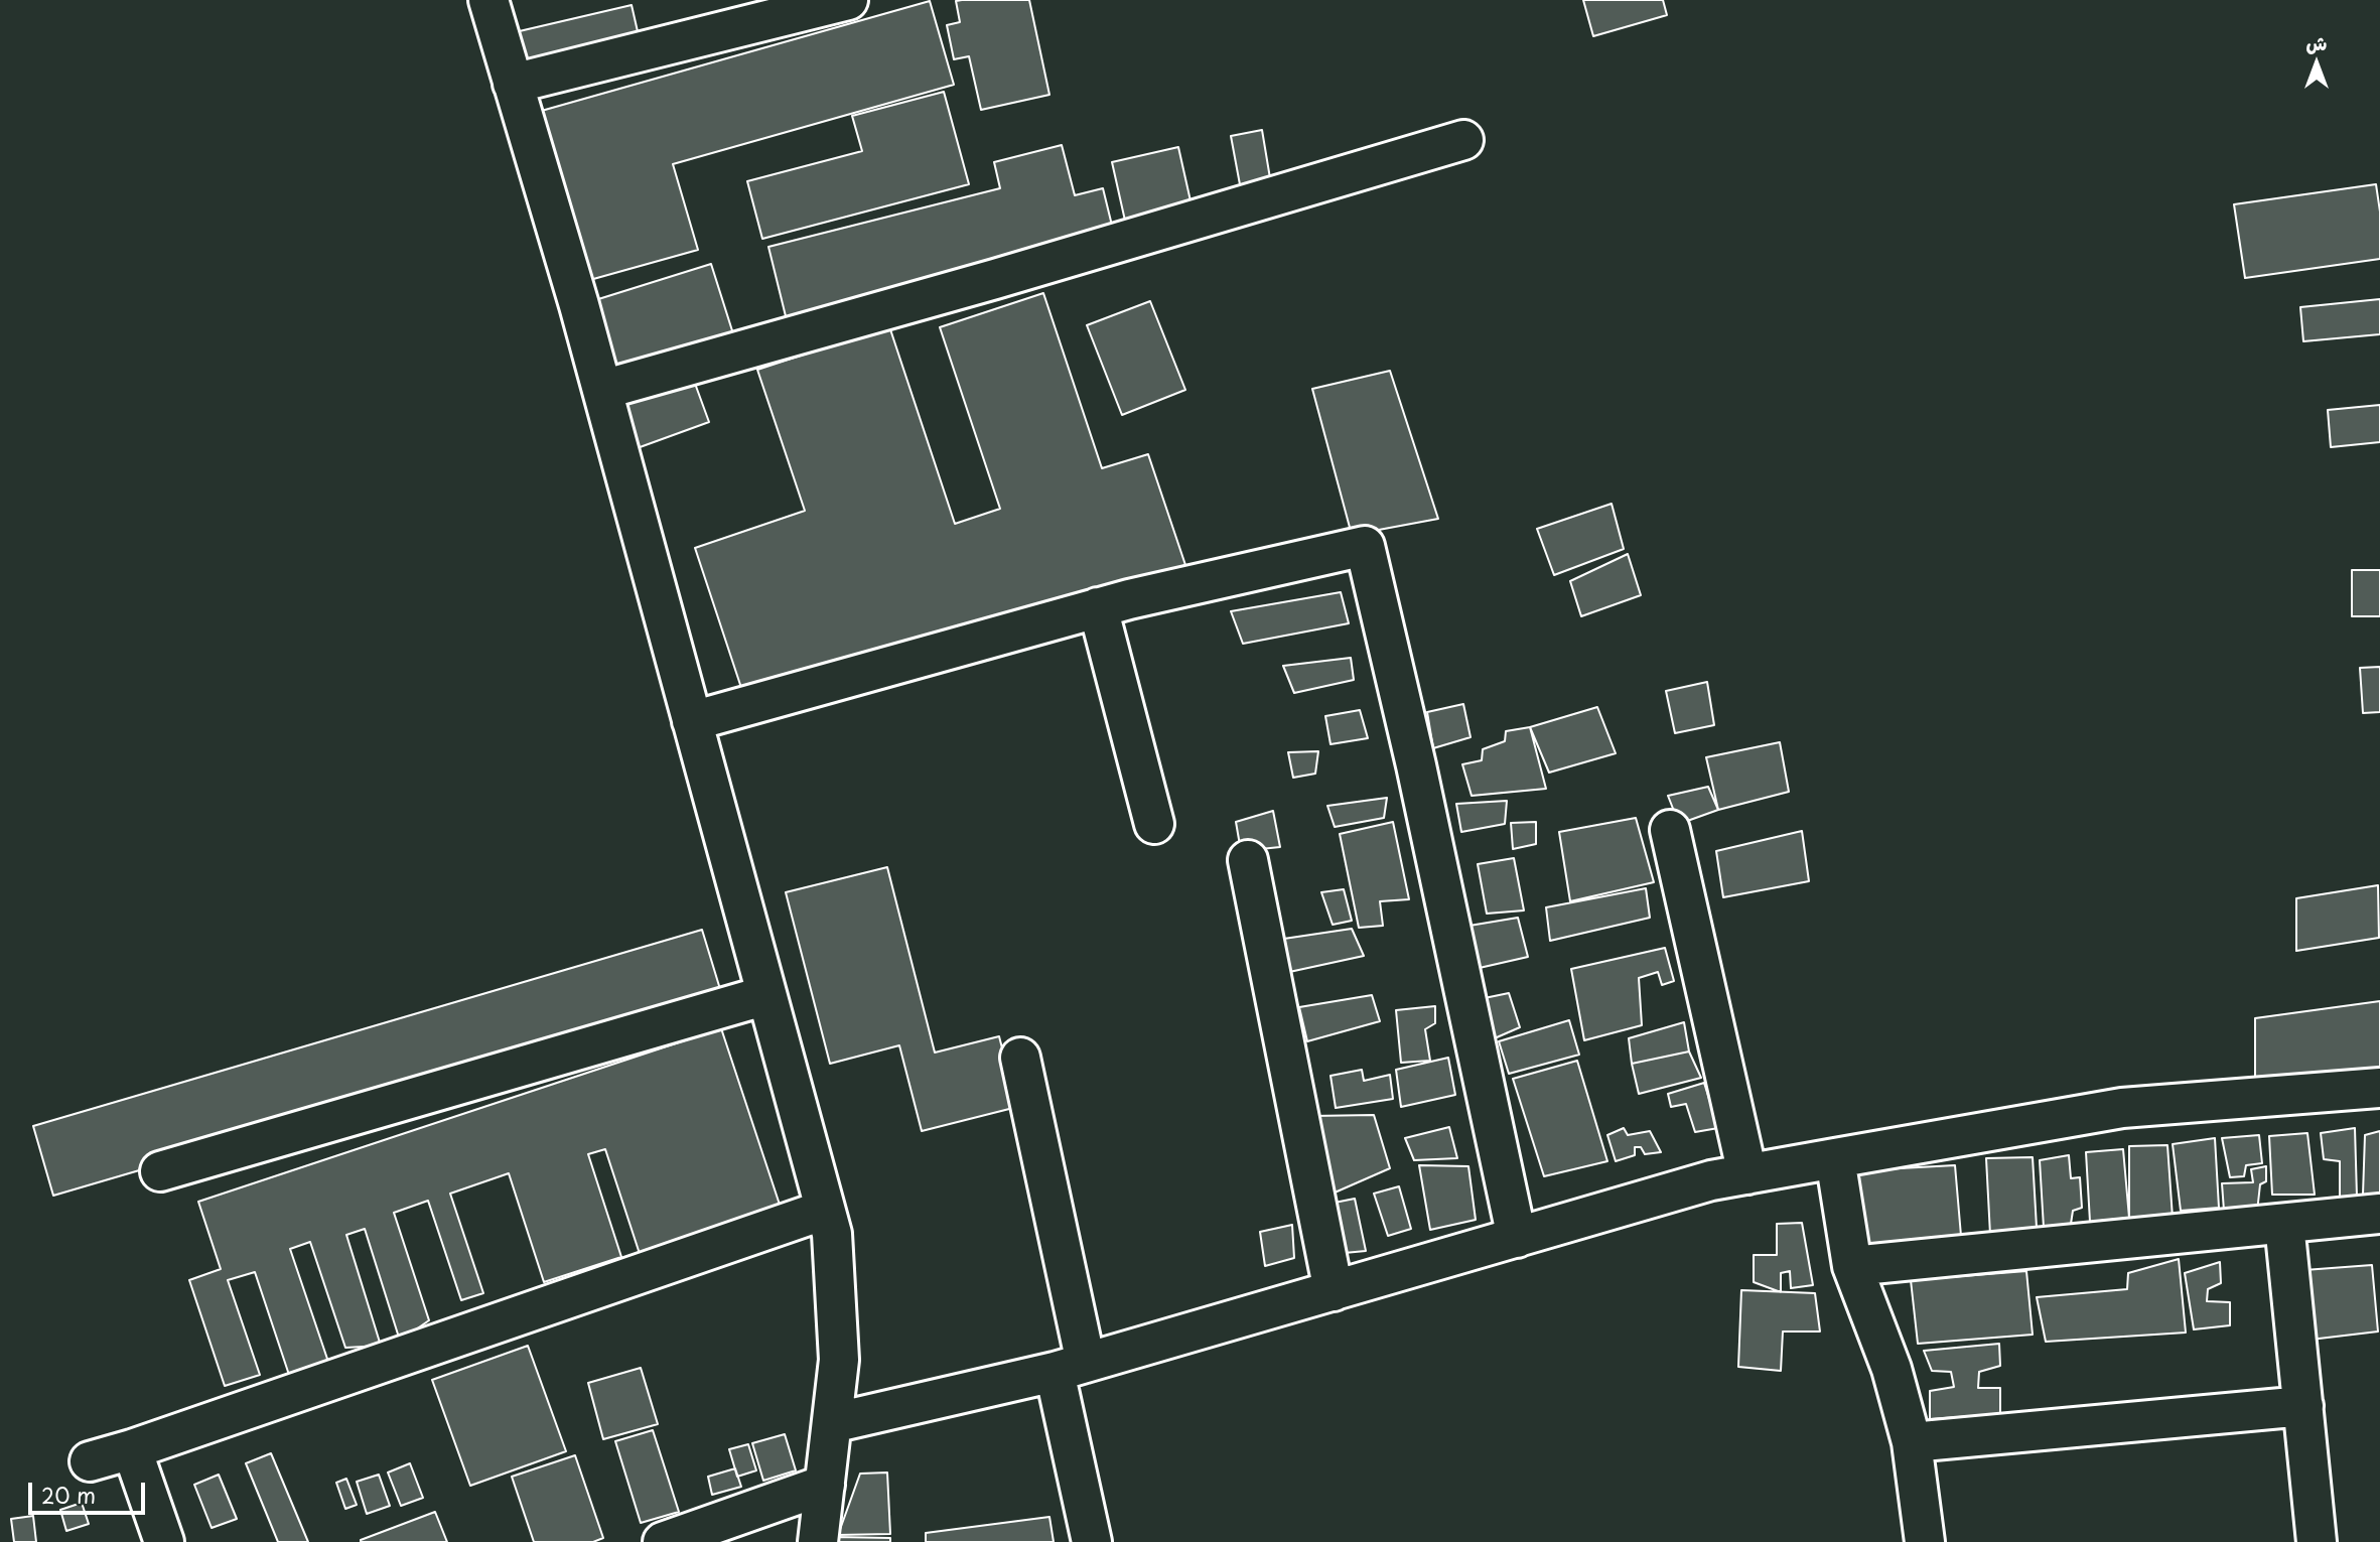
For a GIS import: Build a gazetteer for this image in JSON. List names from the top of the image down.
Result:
{
  "scale_bar": "20 m",
  "north": "top"
}
